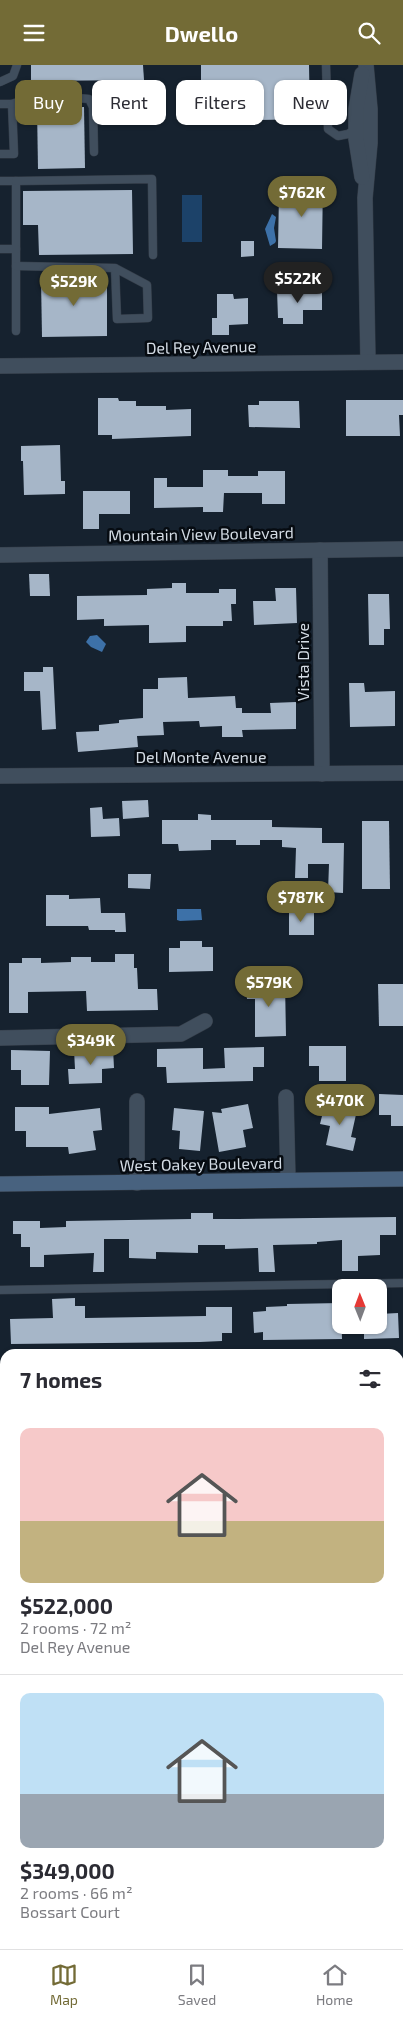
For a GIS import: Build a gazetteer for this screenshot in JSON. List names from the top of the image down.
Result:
{
  "streets": {
    "main road": ["West Oakey Boulevard"],
    "street": [
      "Del Rey Avenue",
      "Mountain View Boulevard",
      "Vista Drive",
      "Del Monte Avenue"
    ]
  },
  "crossings": [
    ["Mountain View Boulevard", "Vista Drive"],
    ["Vista Drive", "Del Monte Avenue"]
  ],
  "north": "top",
  "page": {
    "header": "Dwello",
    "chip": [
      "Buy",
      "Rent",
      "Filters",
      "New"
    ],
    "price": [
      "$762K",
      "$522K",
      "$529K",
      "$787K",
      "$579K",
      "$349K",
      "$470K"
    ],
    "heading": "7 homes",
    "list": [
      {
        "name": "$522,000",
        "note": "2 rooms · 72 m² · Del Rey Avenue"
      },
      {
        "name": "$349,000",
        "note": "2 rooms · 66 m² · Bossart Court"
      }
    ],
    "tabs": ["Map", "Saved", "Home"]
  }
}
